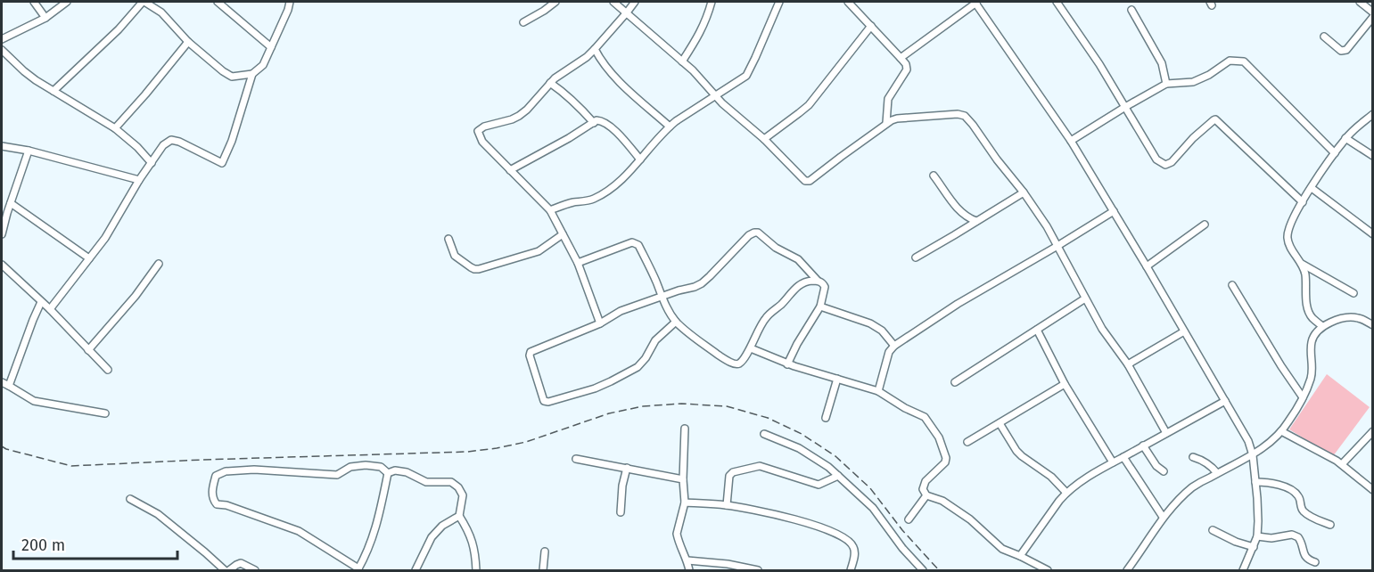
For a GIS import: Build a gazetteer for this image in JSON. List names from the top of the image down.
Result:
{
  "scale_bar": "200 m"
}
